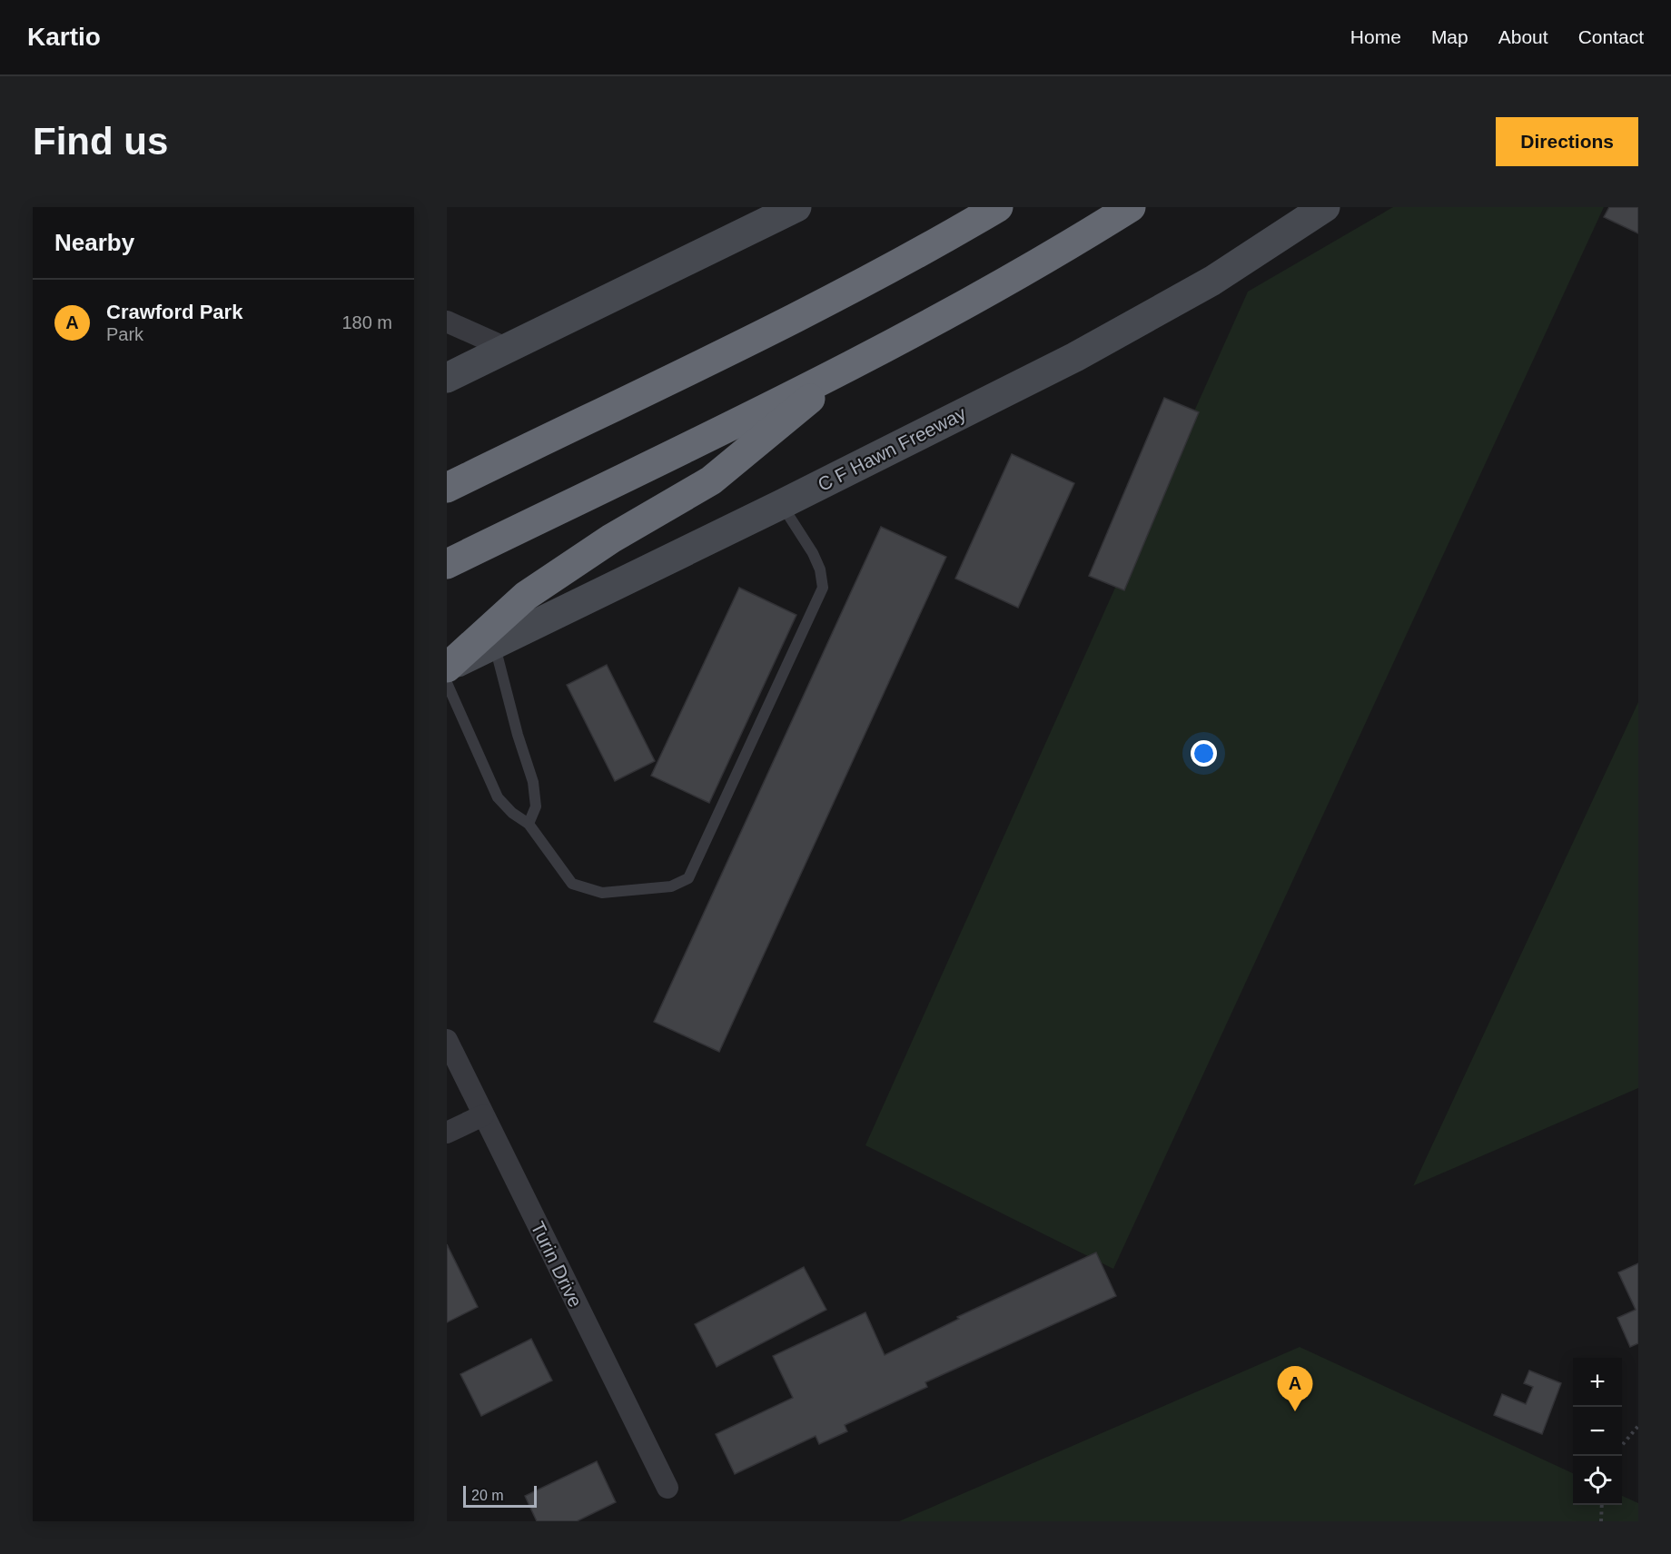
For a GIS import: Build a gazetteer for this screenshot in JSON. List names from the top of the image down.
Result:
{
  "streets": {
    "main road": ["C F Hawn Freeway"],
    "street": ["Turin Drive"]
  },
  "scale_bar": "20 m",
  "page": {
    "header": "Kartio",
    "nav": [
      "Home",
      "Map",
      "About",
      "Contact"
    ],
    "buttons": "Directions",
    "title": "Find us",
    "heading": "Nearby",
    "list": [
      {
        "mark": "A",
        "name": "Crawford Park",
        "note": "Park",
        "value": "180 m"
      }
    ],
    "map_buttons": ["+", "−"],
    "pins": "A",
    "scale": "20 m"
  }
}
